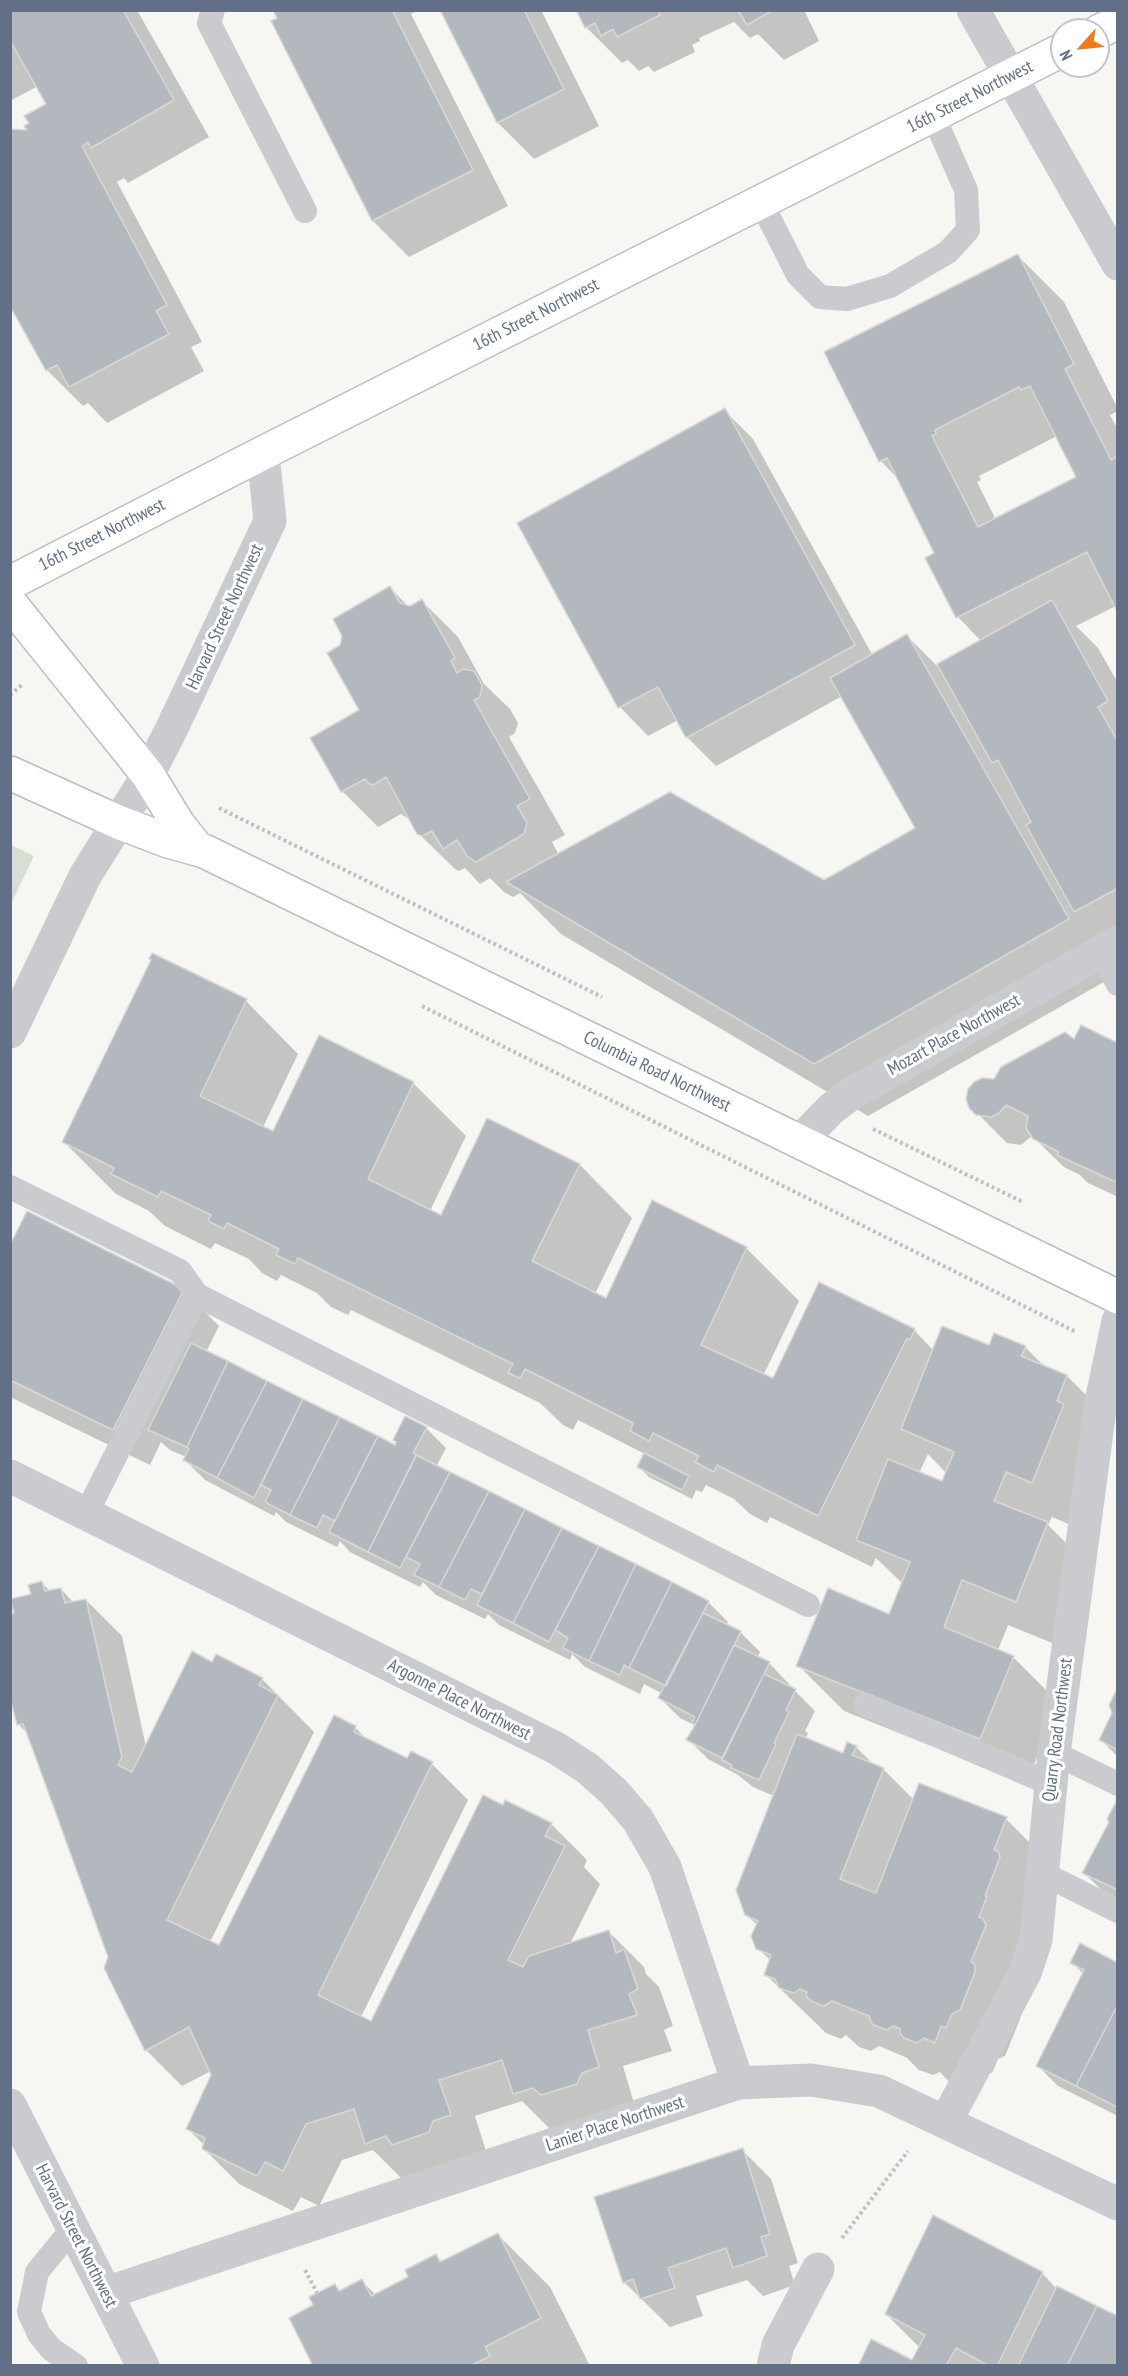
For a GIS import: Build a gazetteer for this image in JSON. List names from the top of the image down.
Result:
{
  "streets": {
    "main road": ["16th Street Northwest", "Columbia Road Northwest"],
    "street": [
      "Harvard Street Northwest",
      "Mozart Place Northwest",
      "Argonne Place Northwest",
      "Quarry Road Northwest",
      "Lanier Place Northwest"
    ]
  },
  "crossings": [
    ["16th Street Northwest", "Harvard Street Northwest"],
    ["Harvard Street Northwest", "Columbia Road Northwest"],
    ["Harvard Street Northwest", "Lanier Place Northwest"],
    ["Mozart Place Northwest", "Columbia Road Northwest"],
    ["Argonne Place Northwest", "Lanier Place Northwest"],
    ["Quarry Road Northwest", "Lanier Place Northwest"]
  ],
  "north": "bottom left"
}
